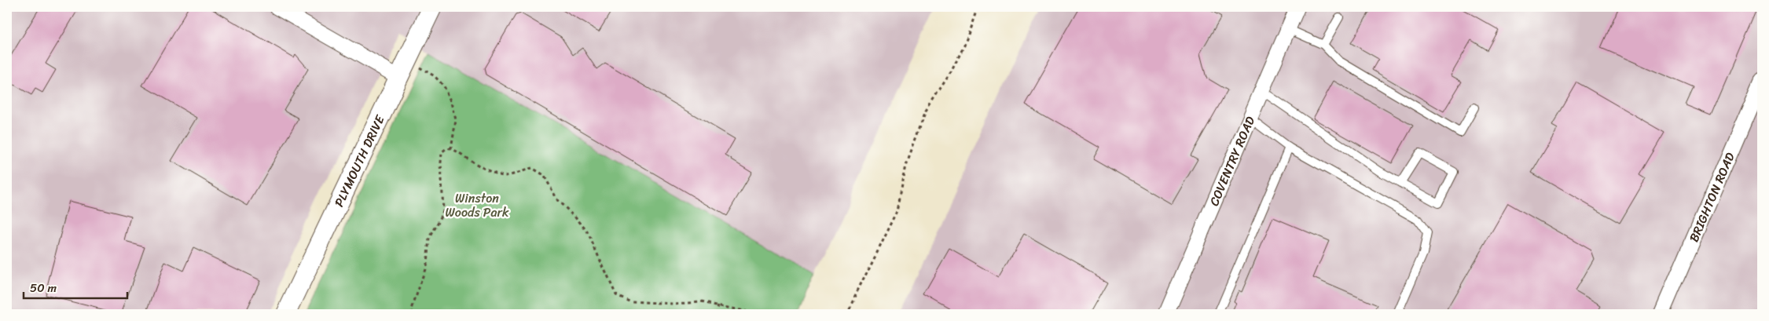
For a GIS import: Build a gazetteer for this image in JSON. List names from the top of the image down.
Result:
{
  "streets": {
    "street": ["PLYMOUTH DRIVE", "COVENTRY ROAD", "BRIGHTON ROAD"]
  },
  "parks": ["Winston Woods Park"],
  "scale_bar": "50 m"
}
